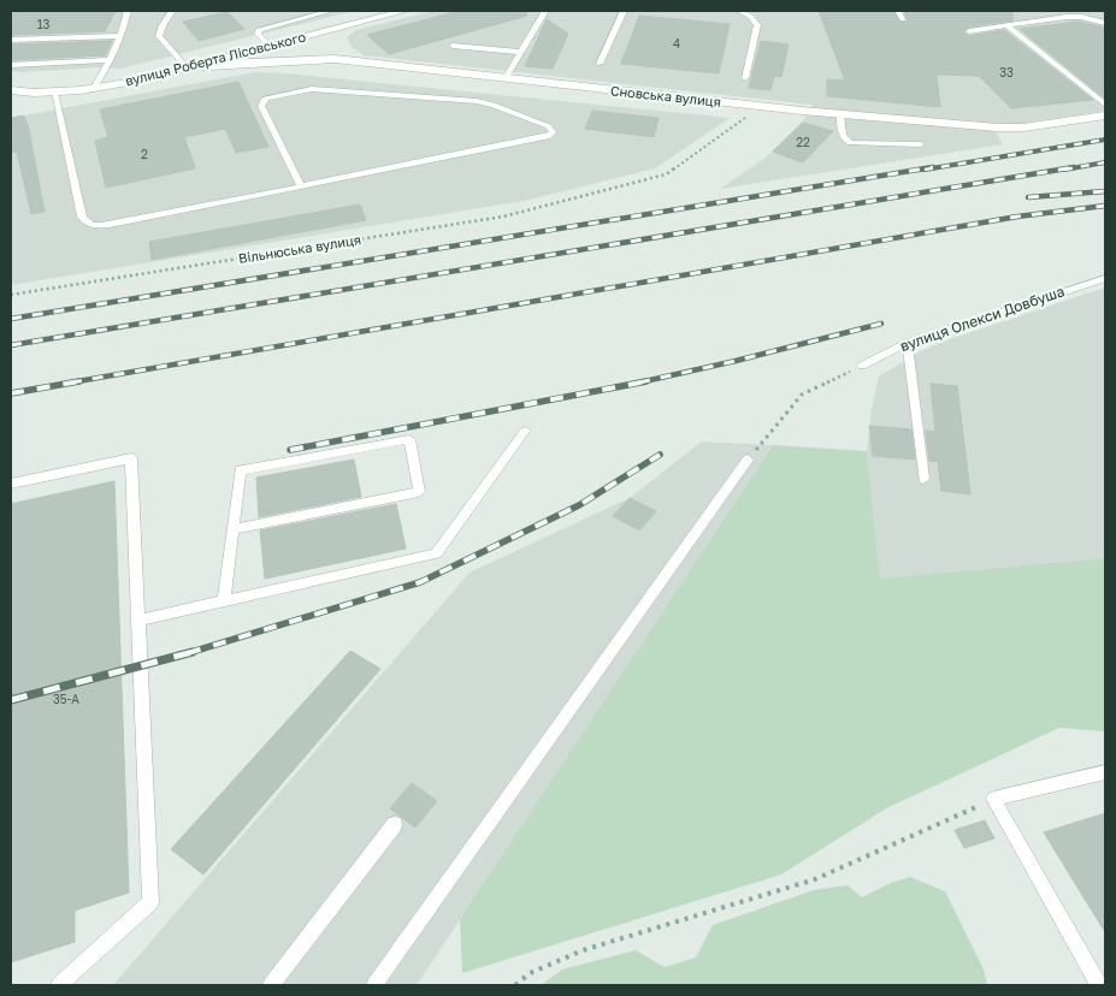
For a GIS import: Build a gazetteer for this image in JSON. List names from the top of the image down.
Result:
{
  "streets": {
    "street": ["вулиця Роберта Лісовського", "Сновська вулиця"],
    "lane": ["вулиця Олекси Довбуша"],
    "path": ["Вільнюська вулиця"]
  },
  "crossings": [
    ["вулиця Роберта Лісовського", "Сновська вулиця"],
    ["Сновська вулиця", "Вільнюська вулиця"]
  ],
  "house_numbers": [
    "13",
    "4",
    "33",
    "22",
    "2",
    "35-А"
  ]
}
